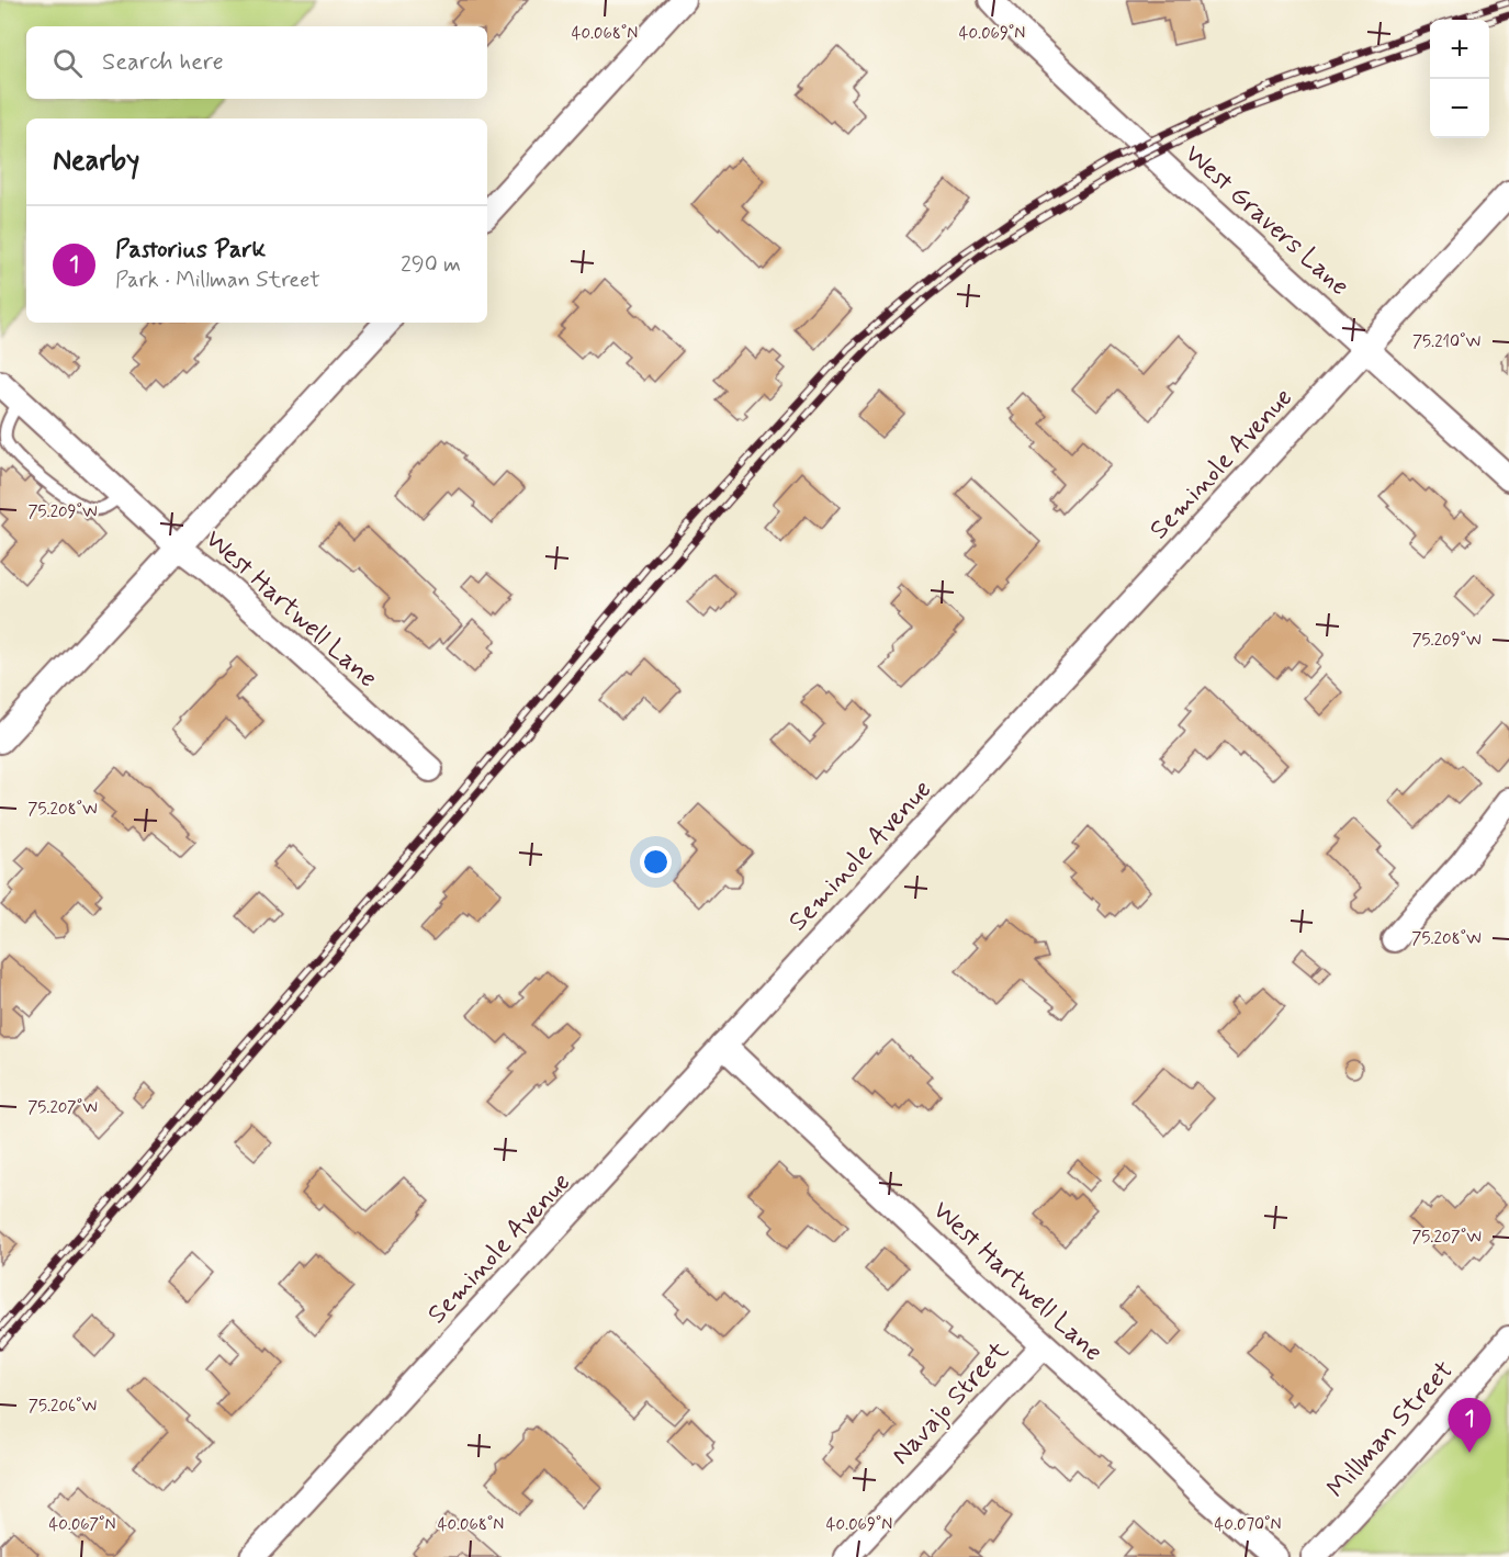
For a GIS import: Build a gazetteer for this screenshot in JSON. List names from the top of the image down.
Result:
{
  "streets": {
    "street": [
      "West Gravers Lane",
      "Seminole Avenue",
      "West Hartwell Lane",
      "Navajo Street",
      "Millman Street"
    ]
  },
  "crossings": [
    ["West Gravers Lane", "Seminole Avenue"],
    ["Seminole Avenue", "West Hartwell Lane"],
    ["West Hartwell Lane", "Navajo Street"]
  ],
  "page": {
    "map_buttons": ["+", "−"],
    "search": "Search here",
    "heading": "Nearby",
    "list": [
      {
        "mark": "1",
        "name": "Pastorius Park",
        "note": "Park · Millman Street",
        "value": "290 m"
      }
    ],
    "pins": "1"
  },
  "coordinates": [
    "40.068°N",
    "40.069°N",
    "75.210°W",
    "75.209°W",
    "75.208°W",
    "75.207°W",
    "75.206°W",
    "40.067°N",
    "40.070°N"
  ]
}
